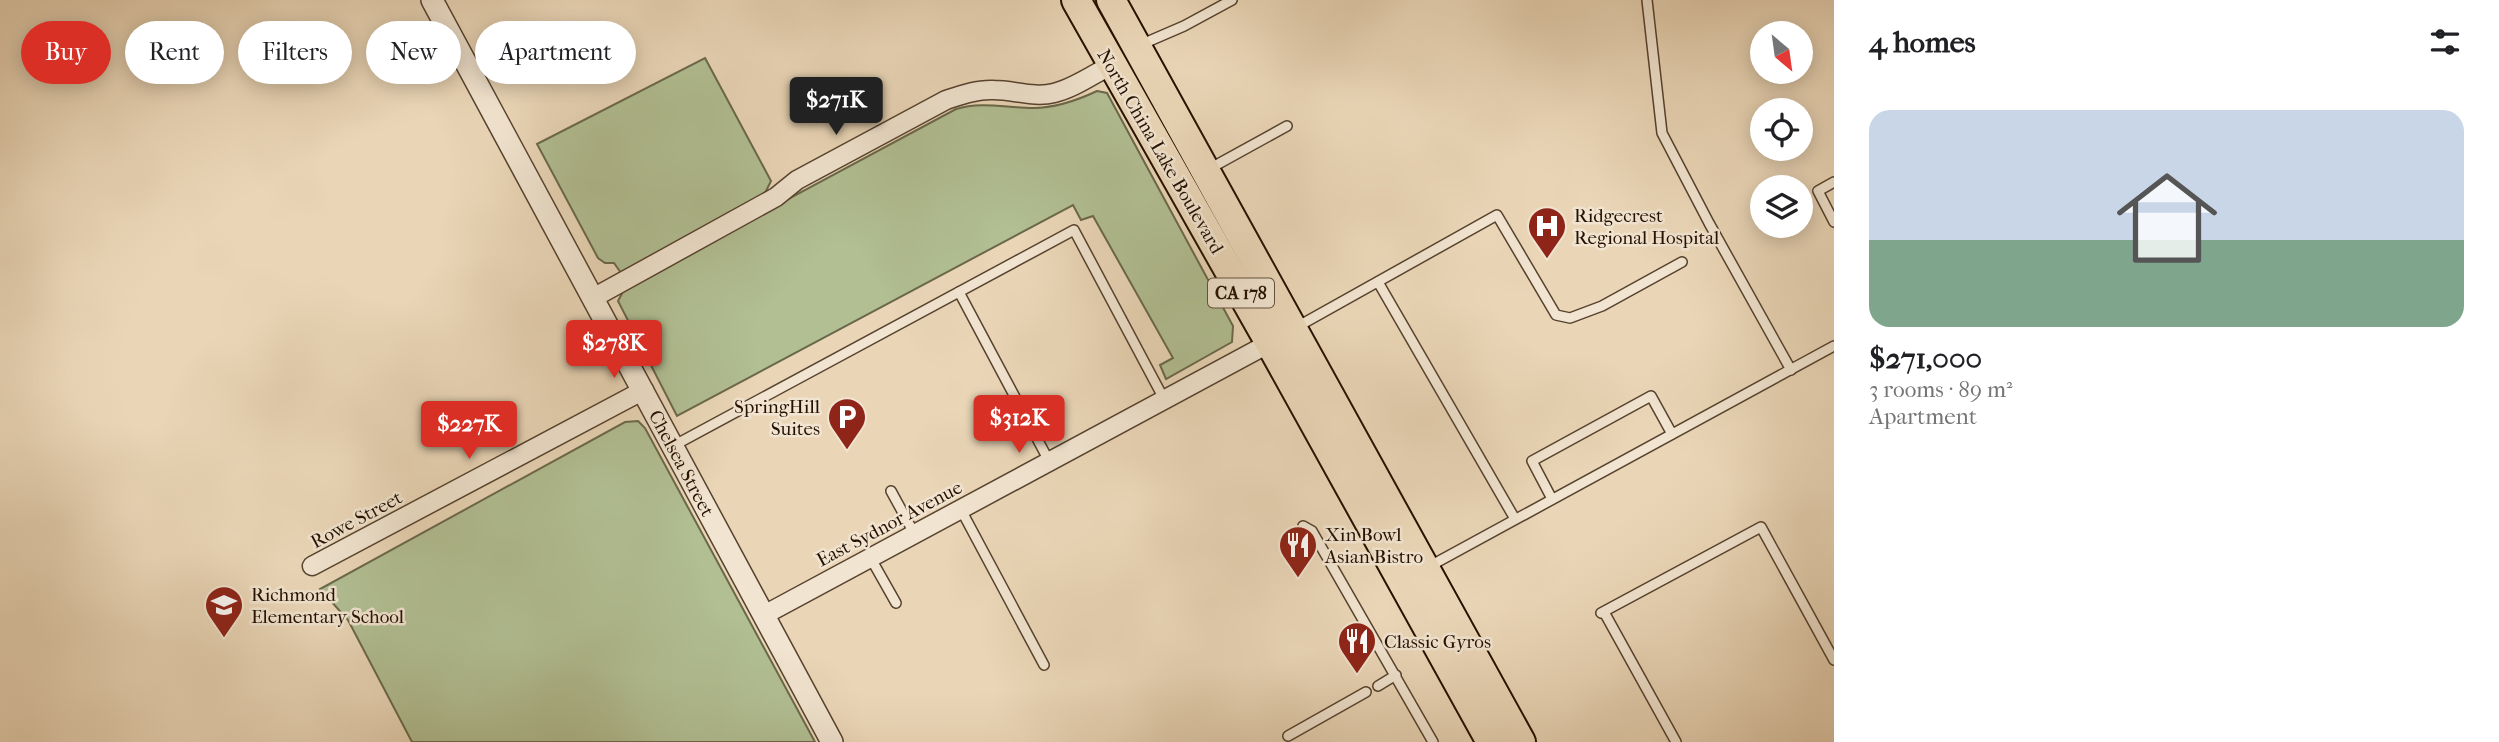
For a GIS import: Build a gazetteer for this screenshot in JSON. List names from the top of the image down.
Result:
{
  "streets": {
    "main road": ["North China Lake Boulevard", "CA 178"],
    "street": ["Chelsea Street", "Rowe Street", "East Sydnor Avenue"]
  },
  "crossings": [
    ["North China Lake Boulevard", "East Sydnor Avenue"],
    ["Chelsea Street", "Rowe Street"],
    ["Chelsea Street", "East Sydnor Avenue"]
  ],
  "places": {
    "hospital": ["Ridgecrest Regional Hospital"],
    "parking": ["SpringHill Suites"],
    "restaurant": ["Xin Bowl Asian Bistro", "Classic Gyros"],
    "school or university": ["Richmond Elementary School"]
  },
  "north": "bottom right",
  "page": {
    "heading": "4 homes",
    "chip": [
      "Buy",
      "Rent",
      "Filters",
      "New",
      "Apartment"
    ],
    "price": [
      "$271K",
      "$278K",
      "$312K",
      "$227K"
    ],
    "list": [
      {
        "name": "$271,000",
        "note": "3 rooms · 89 m² · Apartment"
      }
    ]
  }
}
